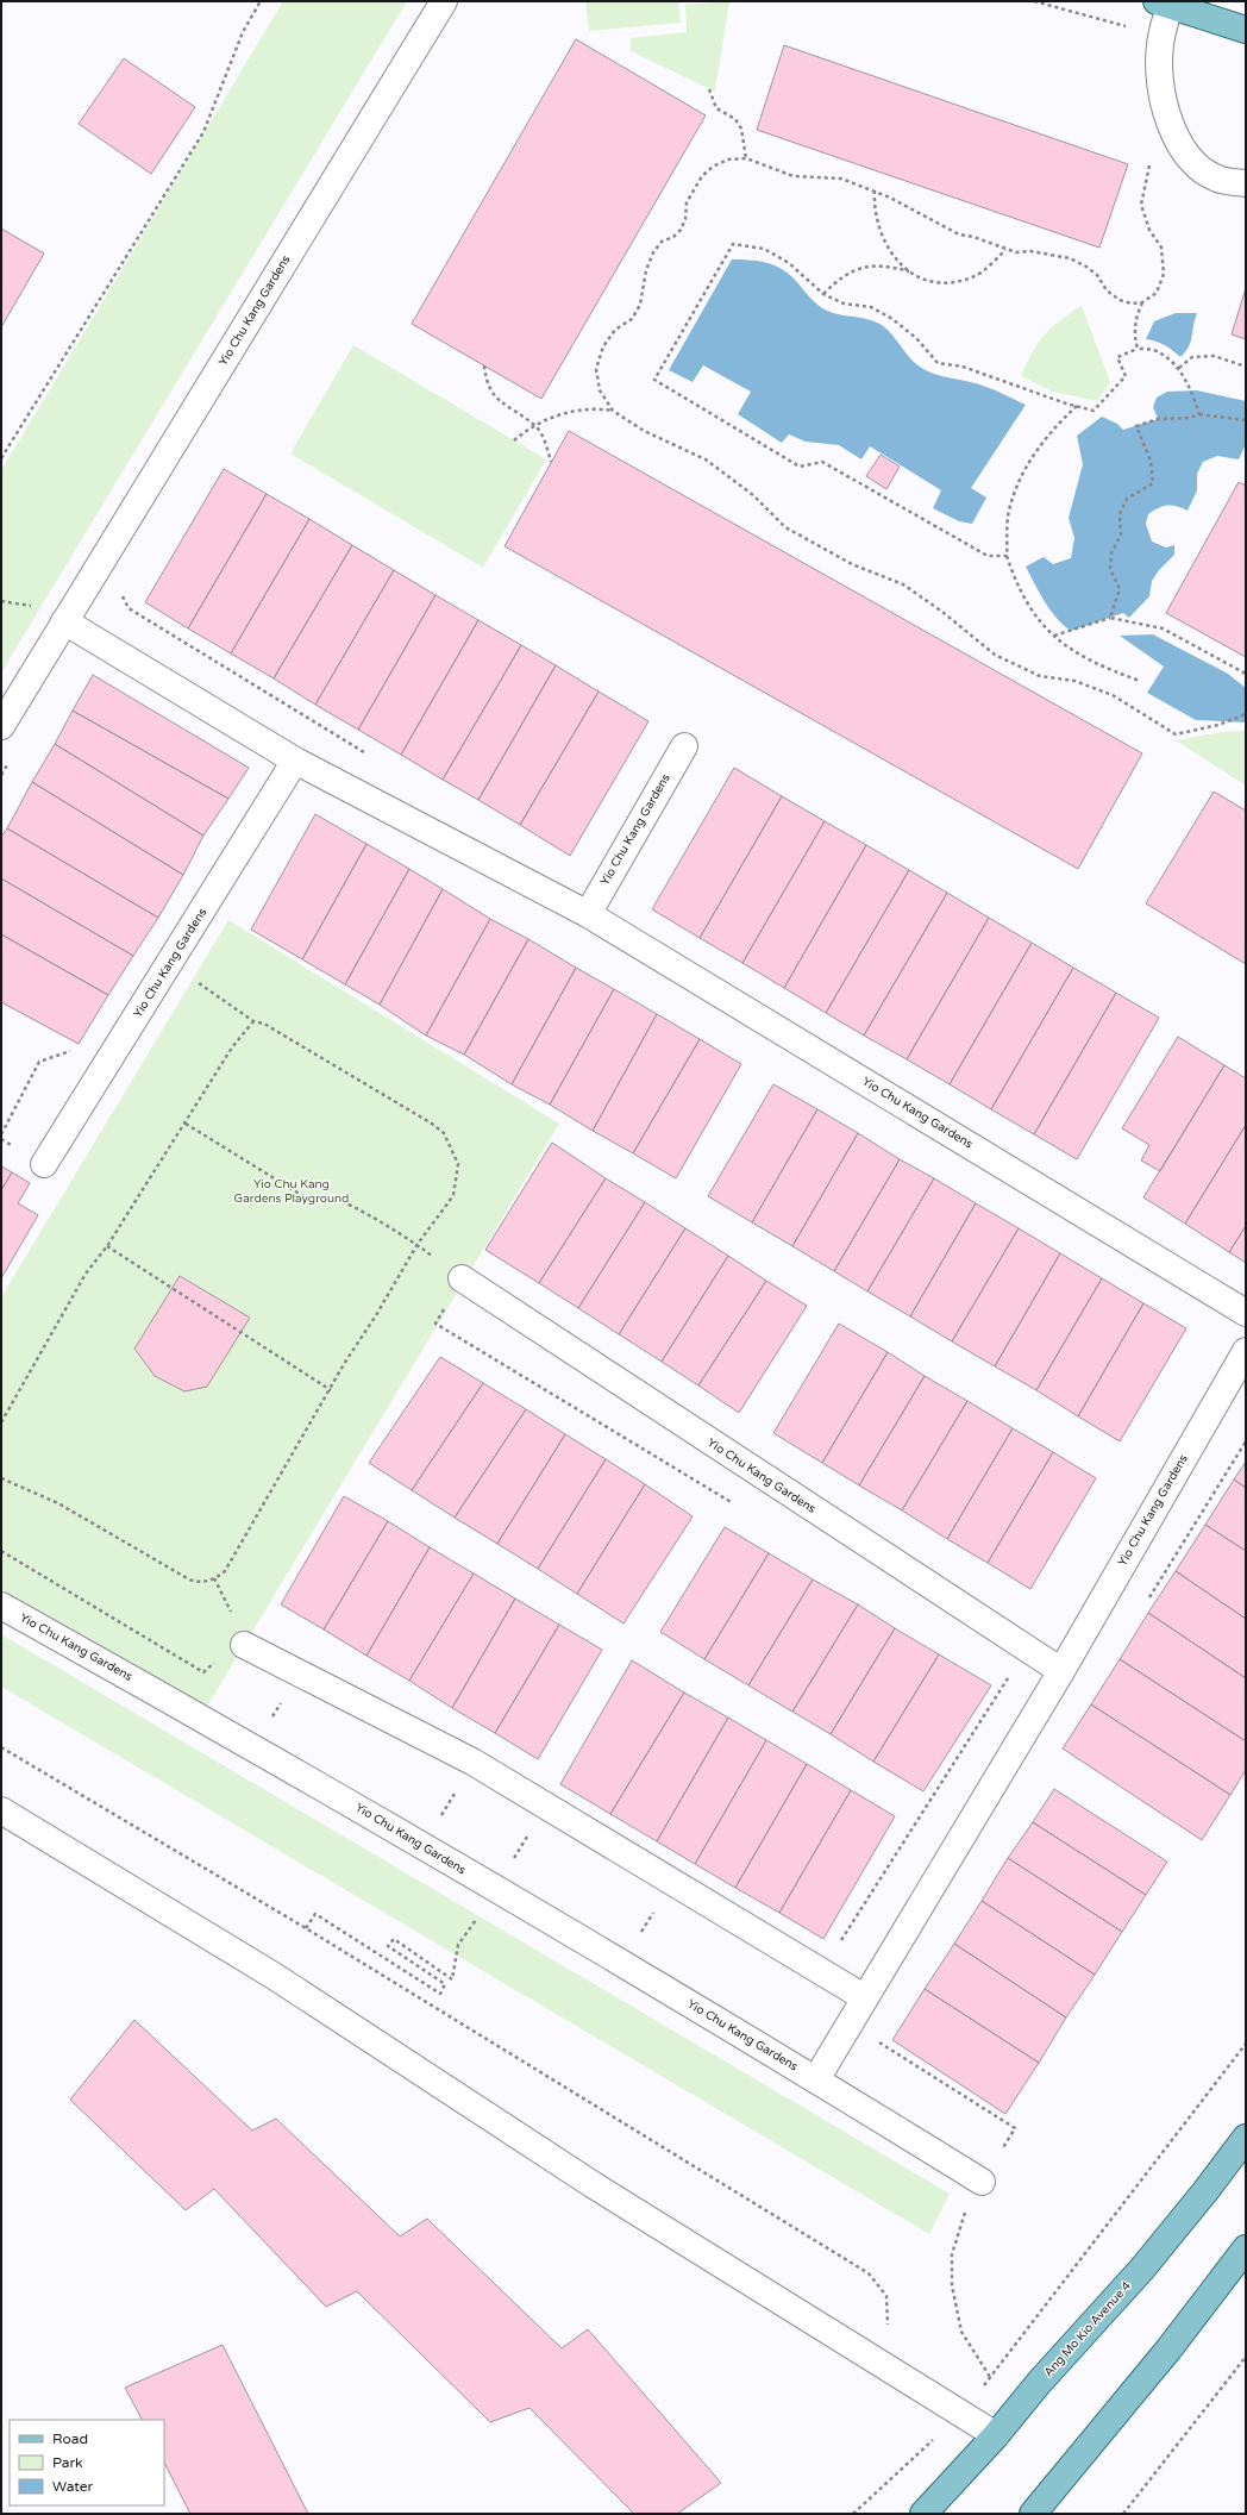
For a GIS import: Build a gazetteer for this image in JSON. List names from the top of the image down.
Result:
{
  "streets": {
    "main road": ["Ang Mo Kio Avenue 4"],
    "street": ["Yio Chu Kang Gardens"]
  },
  "parks": ["Yio Chu Kang Gardens Playground"],
  "legend": ["Road", "Park", "Water"]
}
